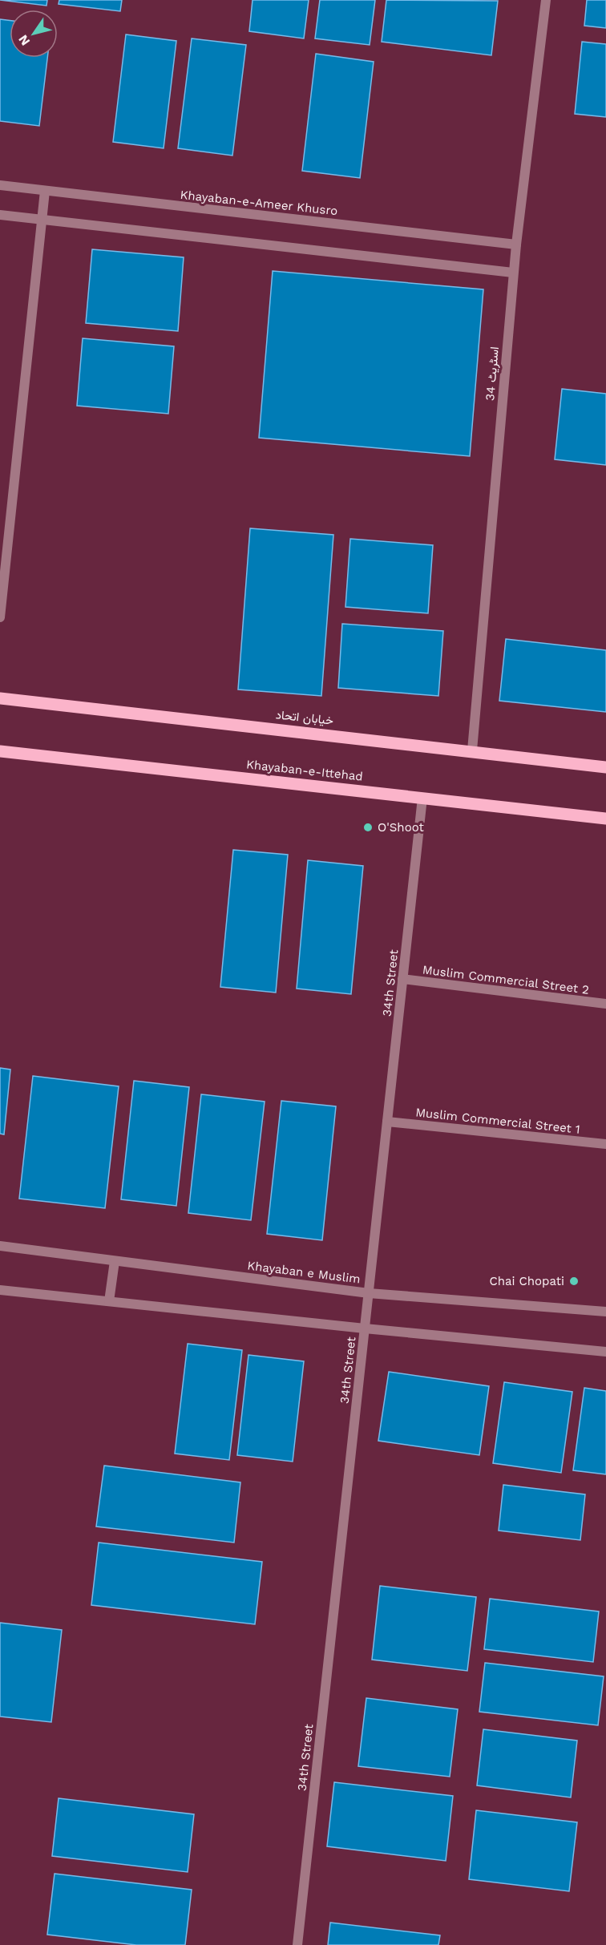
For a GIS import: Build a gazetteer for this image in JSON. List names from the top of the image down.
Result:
{
  "streets": {
    "main road": ["خیابان اتحاد", "Khayaban-e-Ittehad"],
    "street": [
      "Khayaban-e-Ameer Khusro",
      "اسٹریٹ 34",
      "Muslim Commercial Street 2",
      "34th Street",
      "Muslim Commercial Street 1",
      "Khayaban e Muslim"
    ]
  },
  "crossings": [
    ["Khayaban-e-Ameer Khusro", "اسٹریٹ 34"],
    ["اسٹریٹ 34", "خیابان اتحاد"],
    ["Khayaban-e-Ittehad", "34th Street"],
    ["Muslim Commercial Street 2", "34th Street"],
    ["34th Street", "Muslim Commercial Street 1"],
    ["34th Street", "Khayaban e Muslim"]
  ],
  "places": ["O'Shoot", "Chai Chopati"],
  "north": "bottom left"
}
